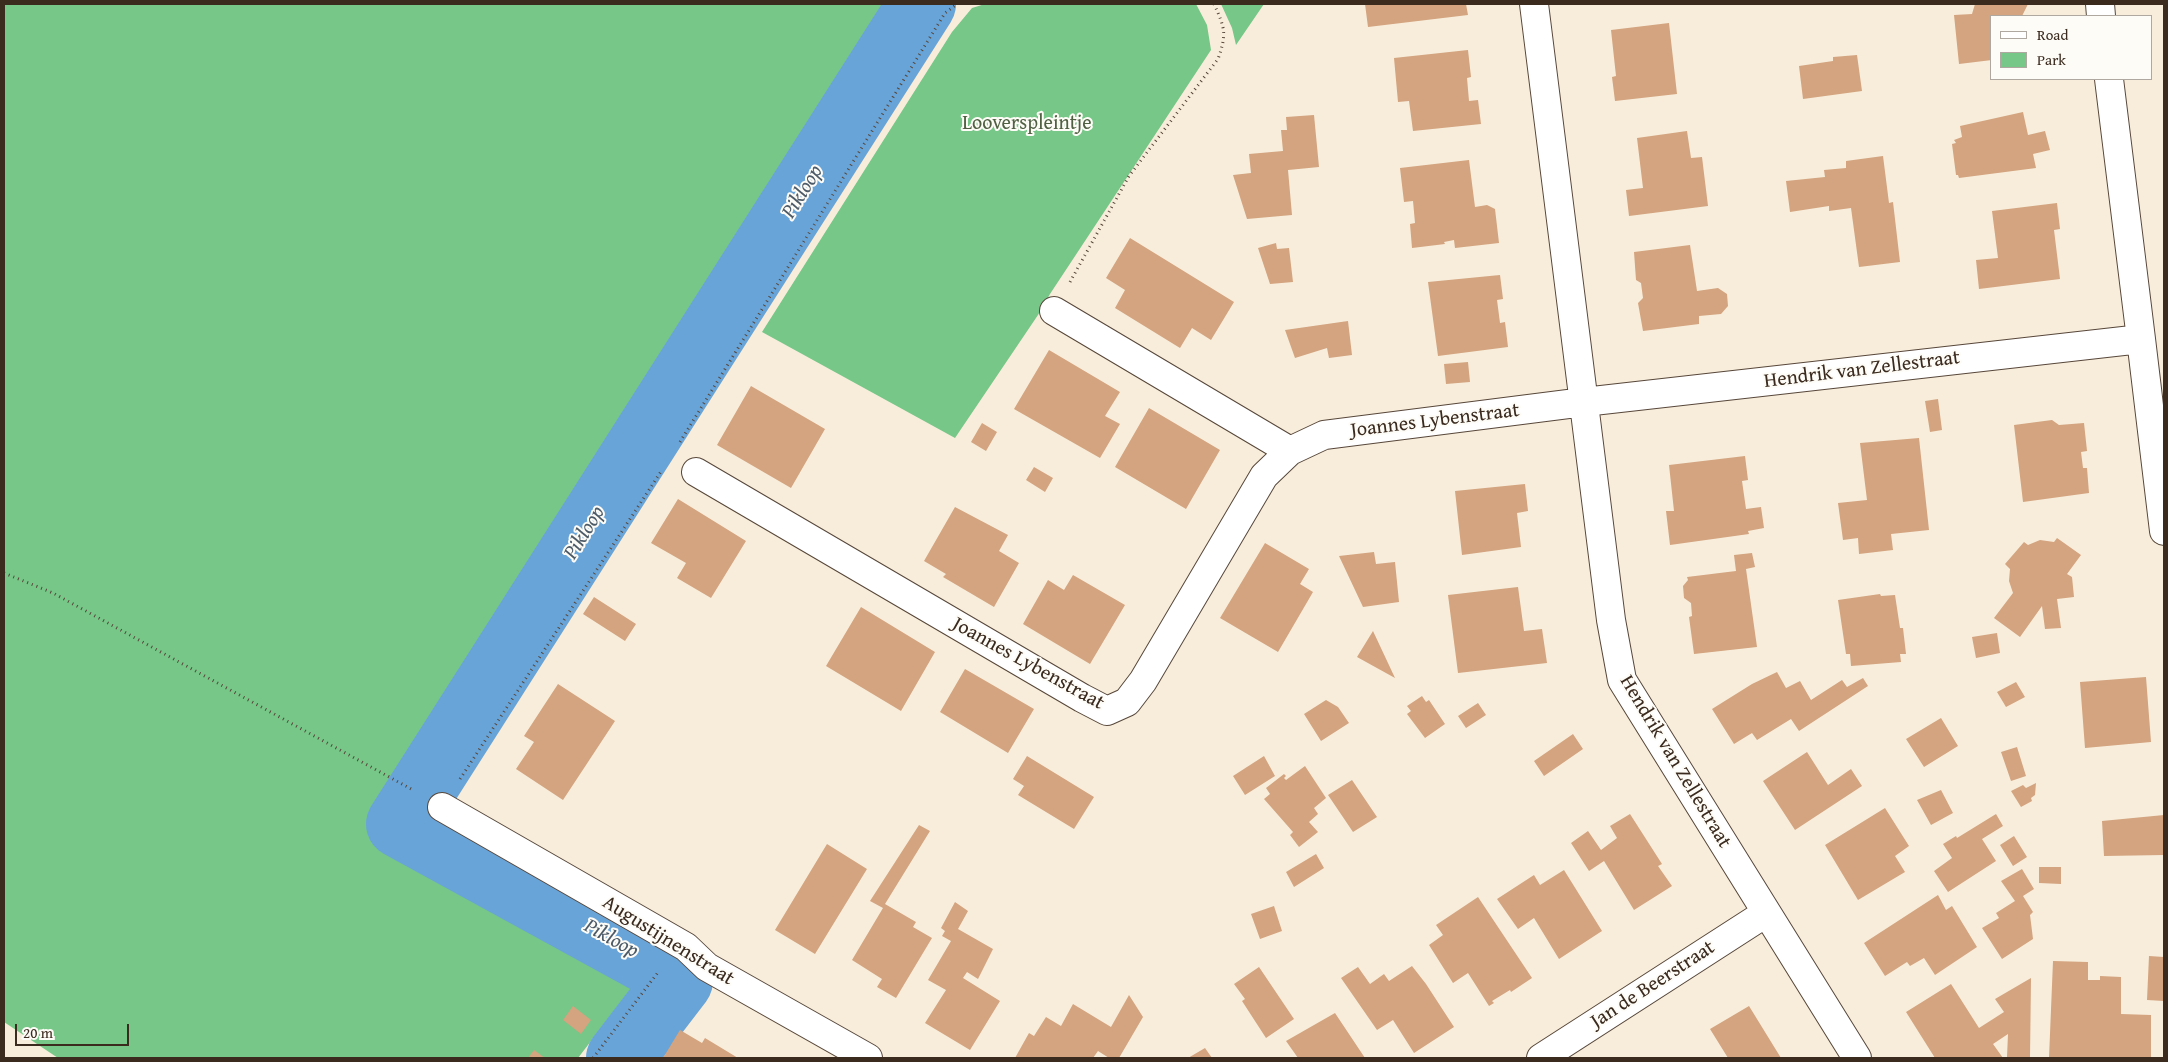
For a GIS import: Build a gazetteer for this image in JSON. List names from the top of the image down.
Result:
{
  "streets": {
    "street": [
      "Hendrik van Zellestraat",
      "Joannes Lybenstraat",
      "Augustijnenstraat",
      "Jan de Beerstraat"
    ]
  },
  "crossings": [
    ["Hendrik van Zellestraat", "Joannes Lybenstraat"],
    ["Hendrik van Zellestraat", "Jan de Beerstraat"]
  ],
  "water": ["Pikloop"],
  "parks": ["Looverspleintje"],
  "legend": ["Road", "Park"],
  "scale_bar": "20 m"
}
